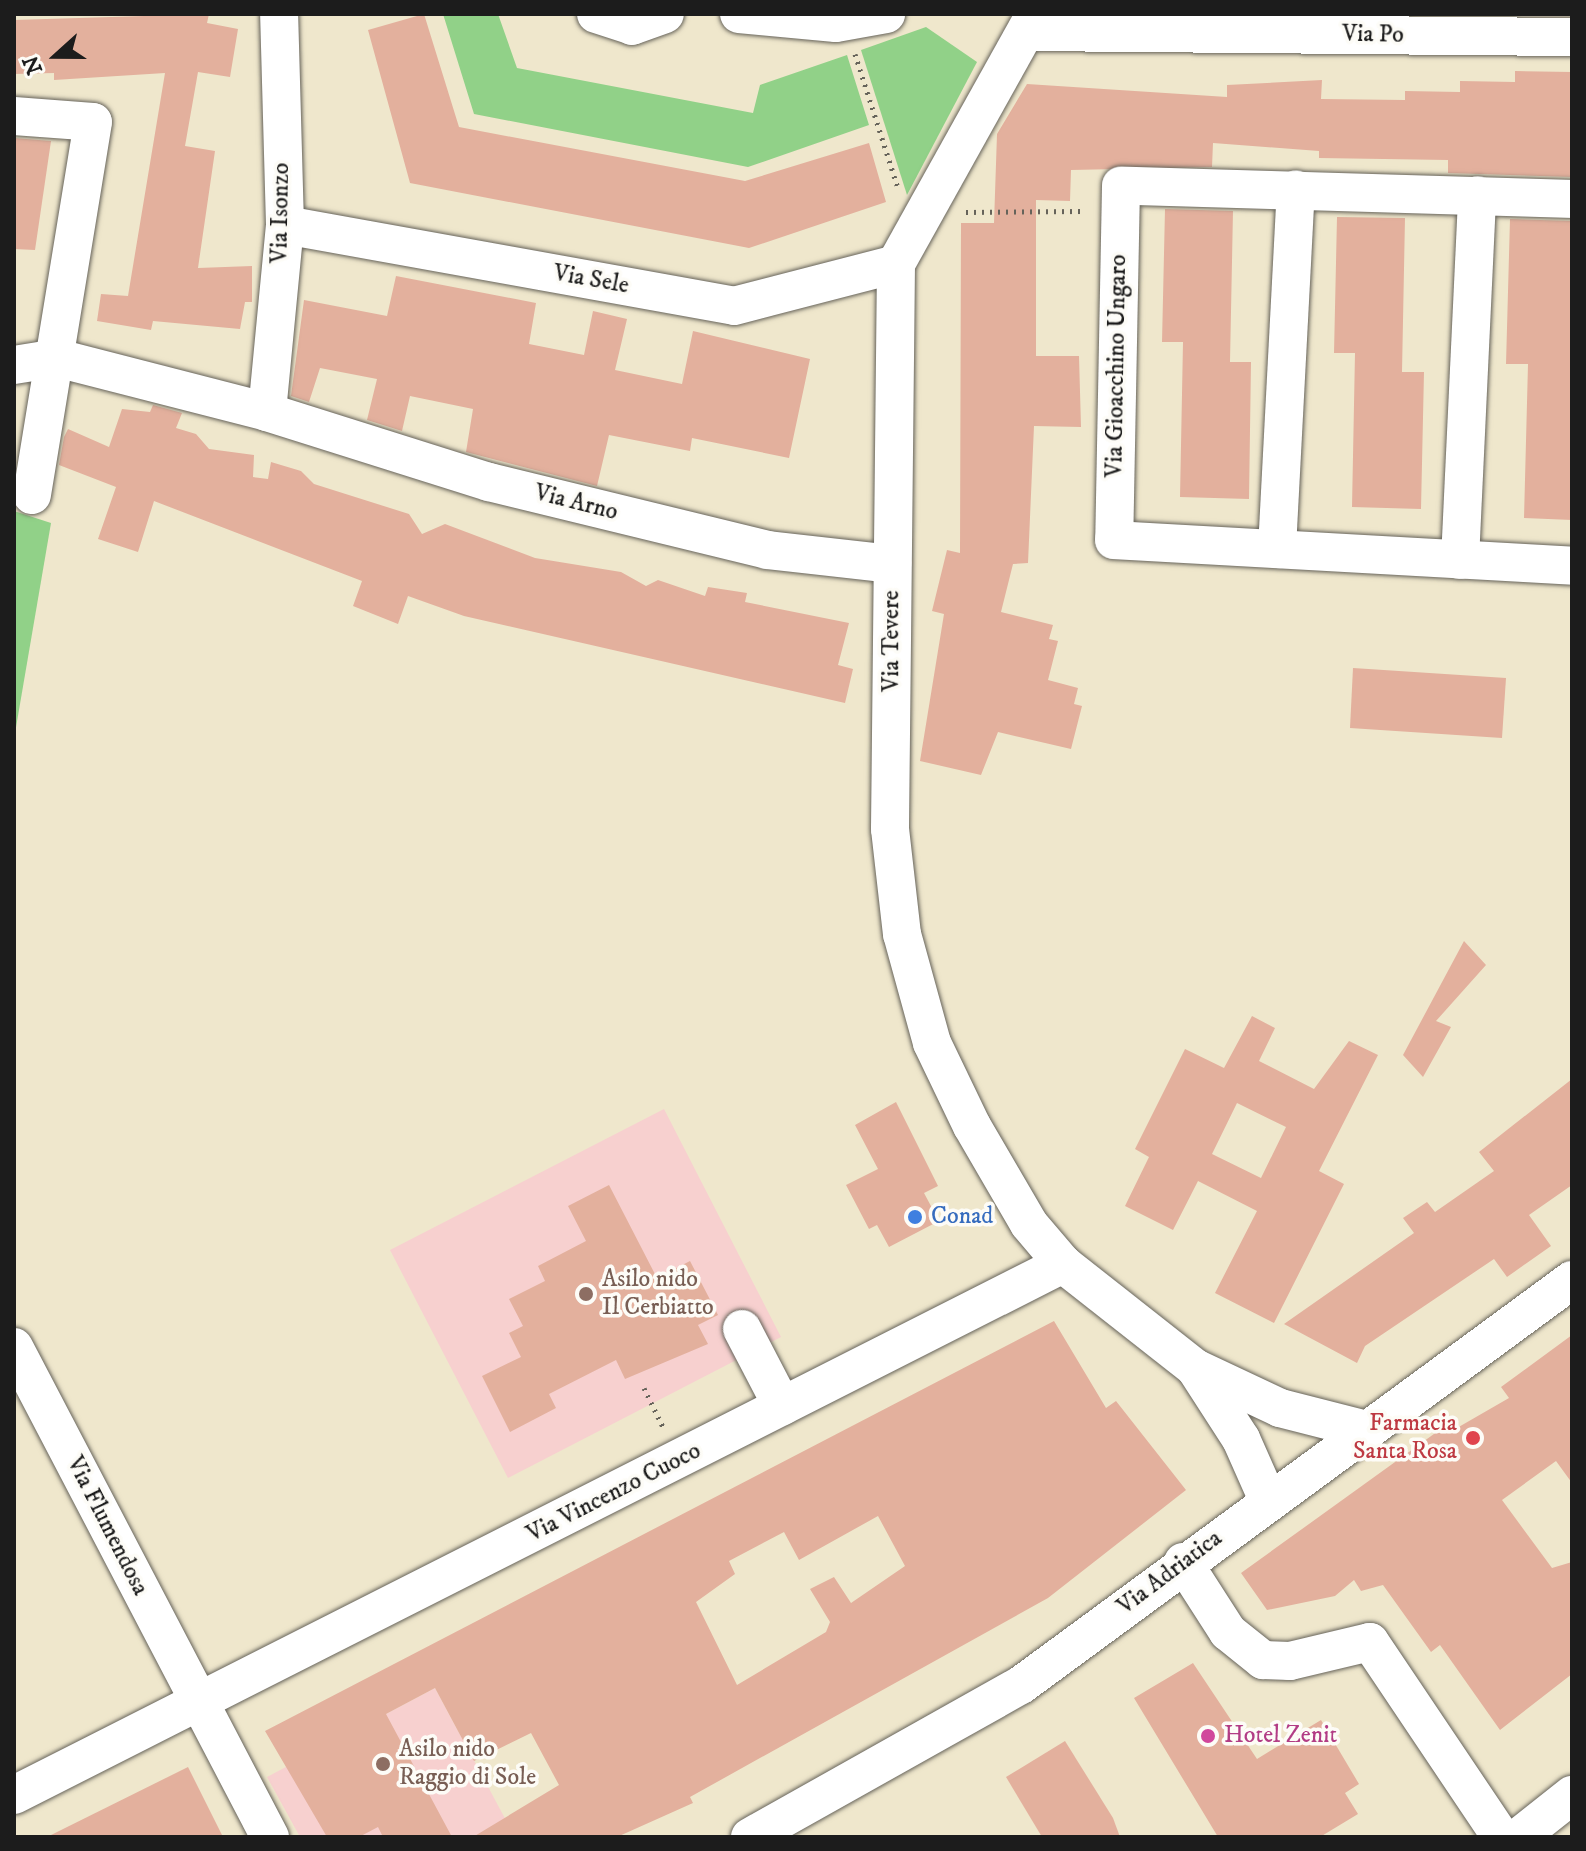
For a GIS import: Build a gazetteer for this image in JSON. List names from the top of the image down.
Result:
{
  "streets": {
    "street": [
      "Via Po",
      "Via Isonzo",
      "Via Sele",
      "Via Gioacchino Ungaro",
      "Via Arno",
      "Via Tevere",
      "Via Vincenzo Cuoco",
      "Via Flumendosa",
      "Via Adriatica"
    ]
  },
  "crossings": [
    ["Via Po", "Via Tevere"],
    ["Via Isonzo", "Via Sele"],
    ["Via Isonzo", "Via Arno"],
    ["Via Sele", "Via Tevere"],
    ["Via Arno", "Via Tevere"],
    ["Via Tevere", "Via Vincenzo Cuoco"],
    ["Via Vincenzo Cuoco", "Via Flumendosa"]
  ],
  "places": [
    "Conad",
    "Asilo nido Il Cerbiatto",
    "Farmacia Santa Rosa",
    "Hotel Zenit",
    "Asilo nido Raggio di Sole"
  ],
  "north": "left"
}
